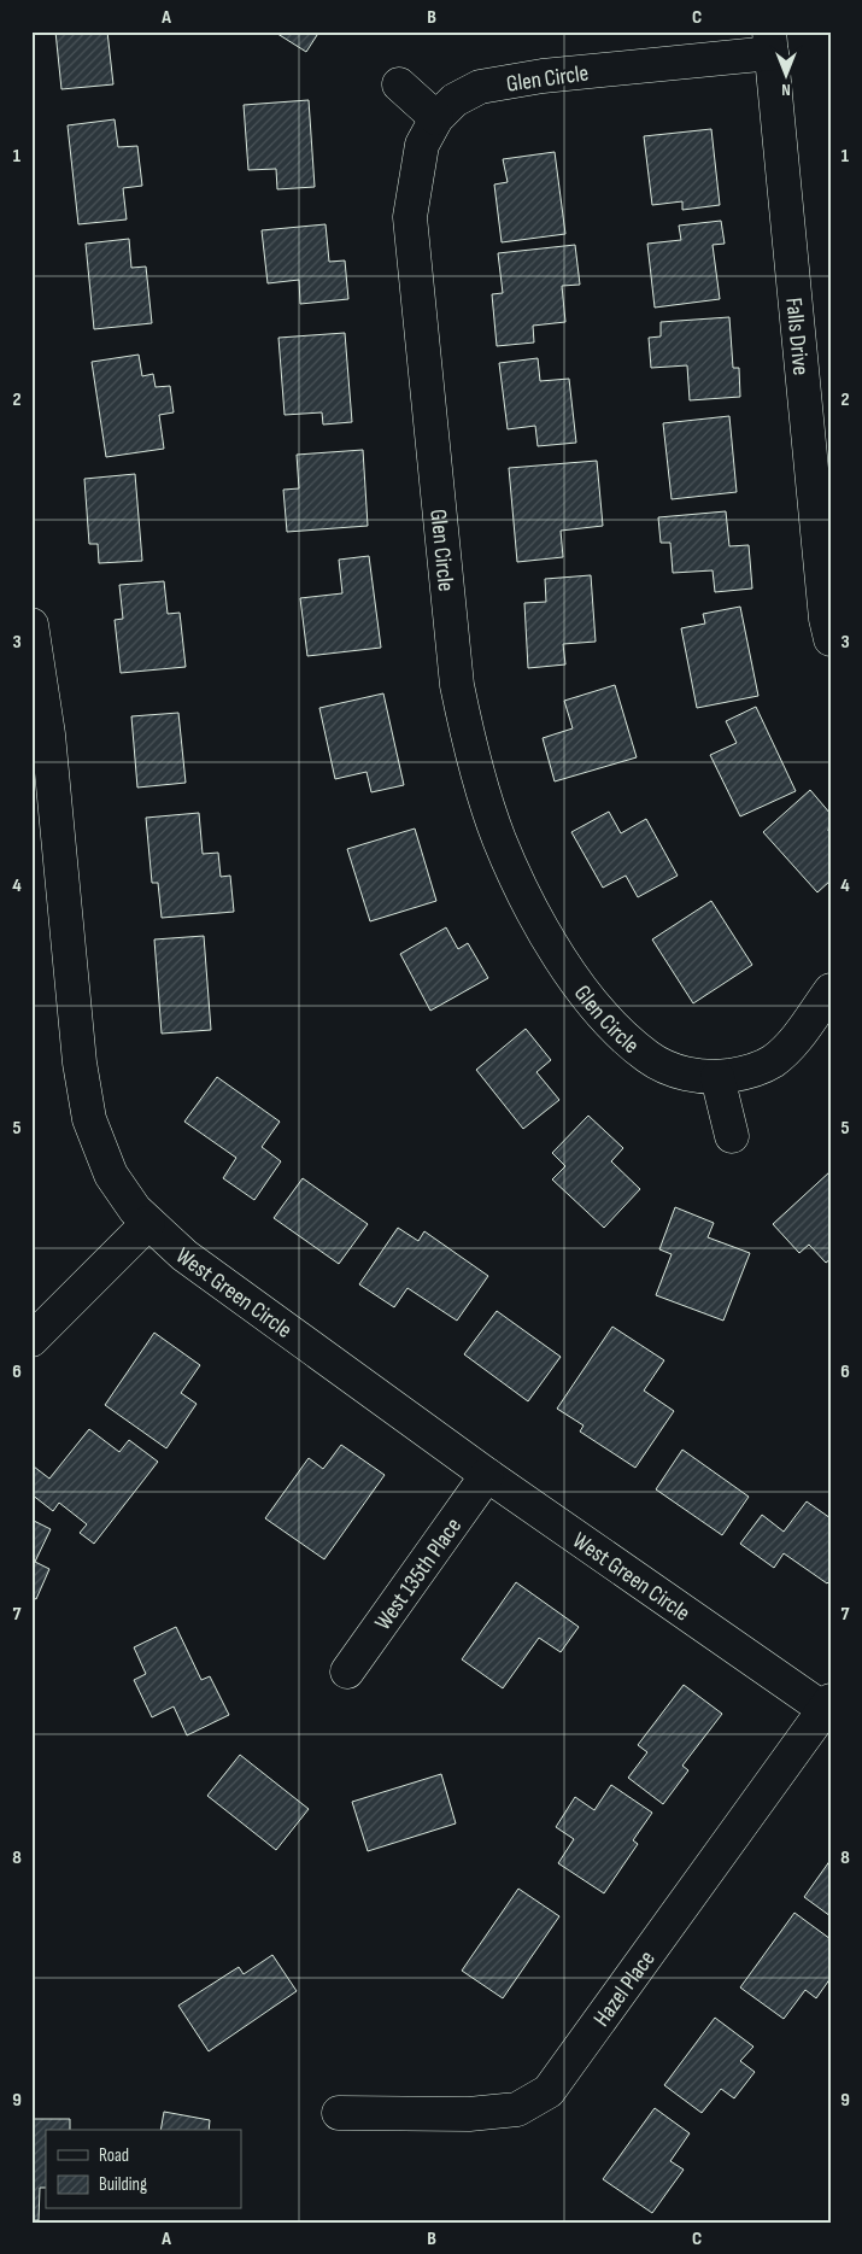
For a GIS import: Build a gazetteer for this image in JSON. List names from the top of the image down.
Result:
{
  "streets": {
    "street": [
      "Glen Circle",
      "Falls Drive",
      "West Green Circle",
      "West 135th Place",
      "Hazel Place"
    ]
  },
  "crossings": [
    ["Glen Circle", "Falls Drive"],
    ["West Green Circle", "West 135th Place"],
    ["West Green Circle", "Hazel Place"]
  ],
  "legend": ["Road", "Building"],
  "north": "bottom",
  "grid": {
    "columns": ["A", "B", "C"],
    "rows": [
      "1",
      "2",
      "3",
      "4",
      "5",
      "6",
      "7",
      "8",
      "9"
    ]
  }
}
